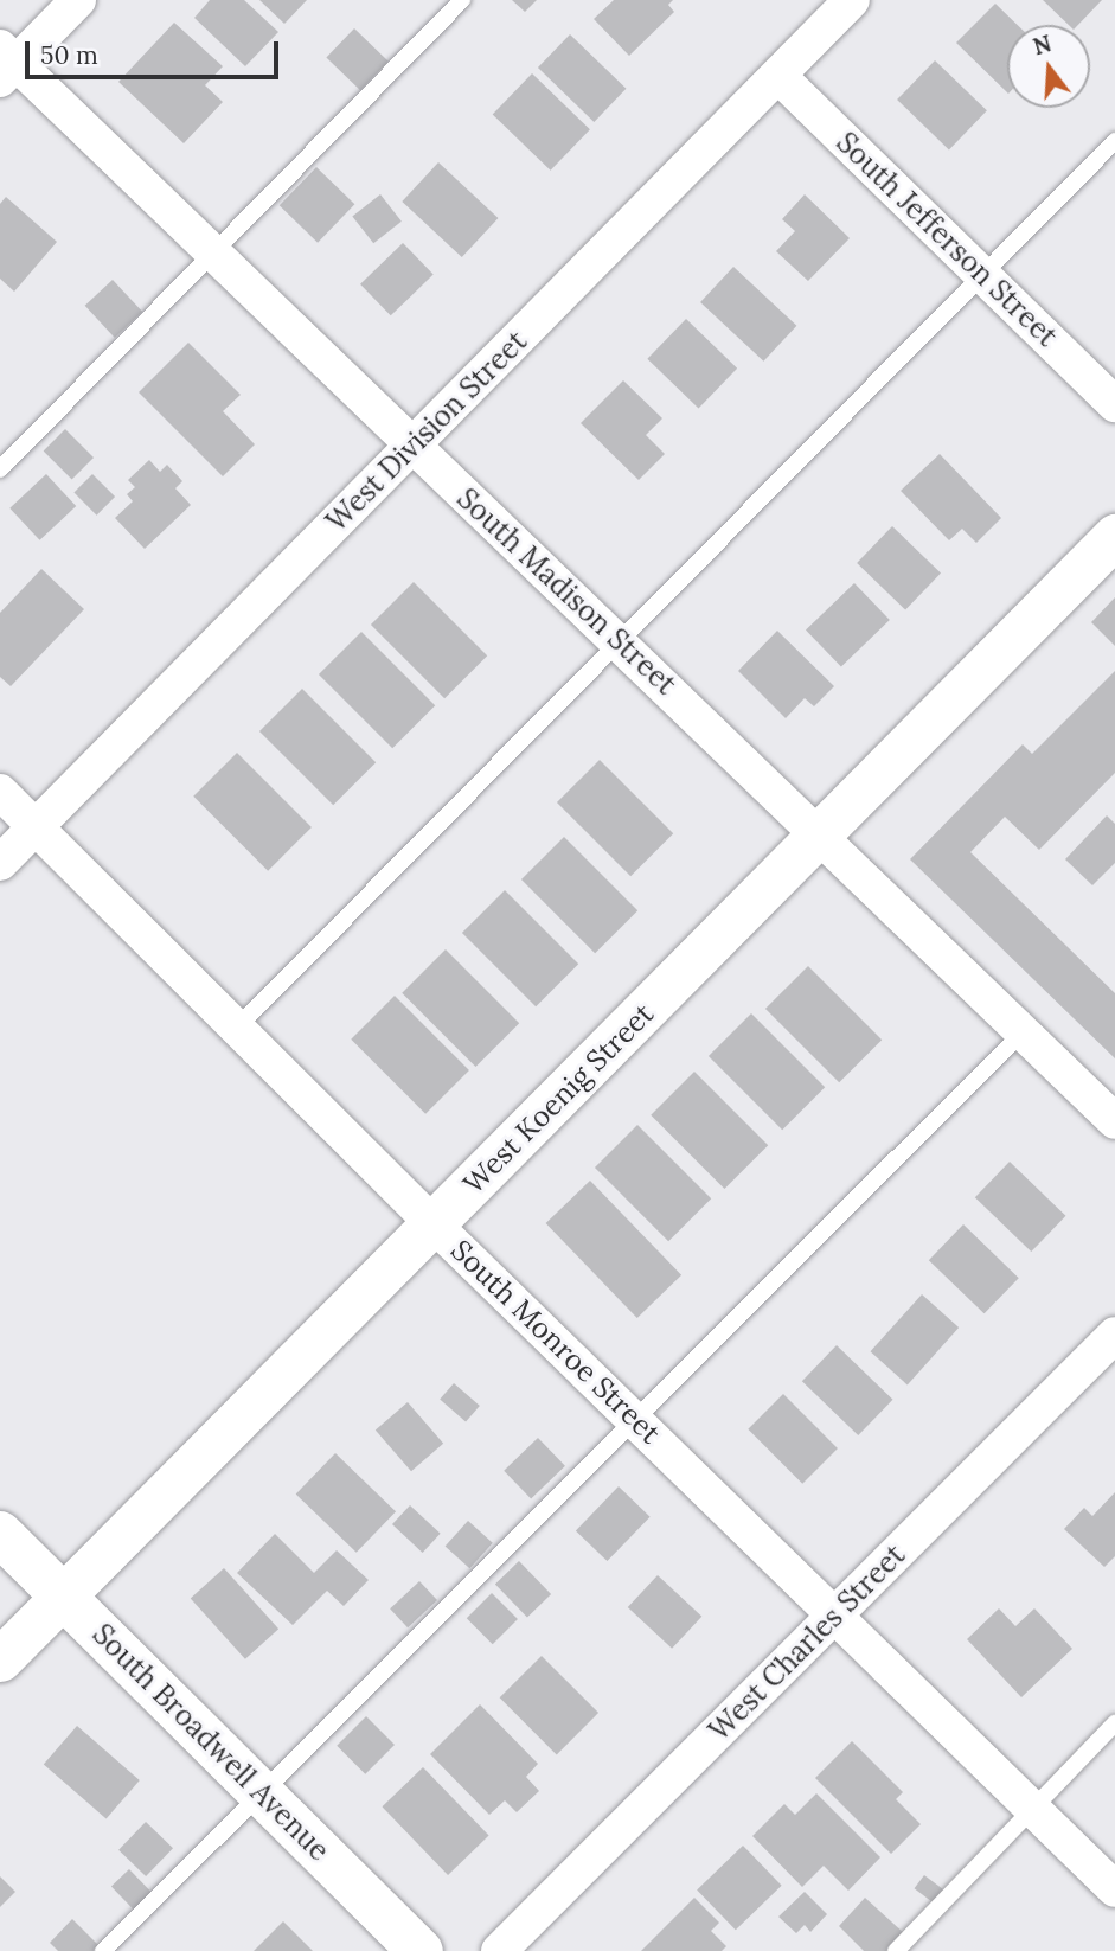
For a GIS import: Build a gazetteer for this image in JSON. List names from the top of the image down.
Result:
{
  "streets": {
    "main road": ["South Broadwell Avenue"],
    "street": [
      "South Jefferson Street",
      "West Division Street",
      "South Madison Street",
      "West Koenig Street",
      "South Monroe Street",
      "West Charles Street"
    ]
  },
  "crossings": [
    ["South Jefferson Street", "West Division Street"],
    ["West Division Street", "South Madison Street"],
    ["West Division Street", "South Monroe Street"],
    ["South Madison Street", "West Koenig Street"],
    ["West Koenig Street", "South Monroe Street"],
    ["West Koenig Street", "South Broadwell Avenue"],
    ["South Monroe Street", "West Charles Street"]
  ],
  "scale_bar": "50 m",
  "north": "top"
}
